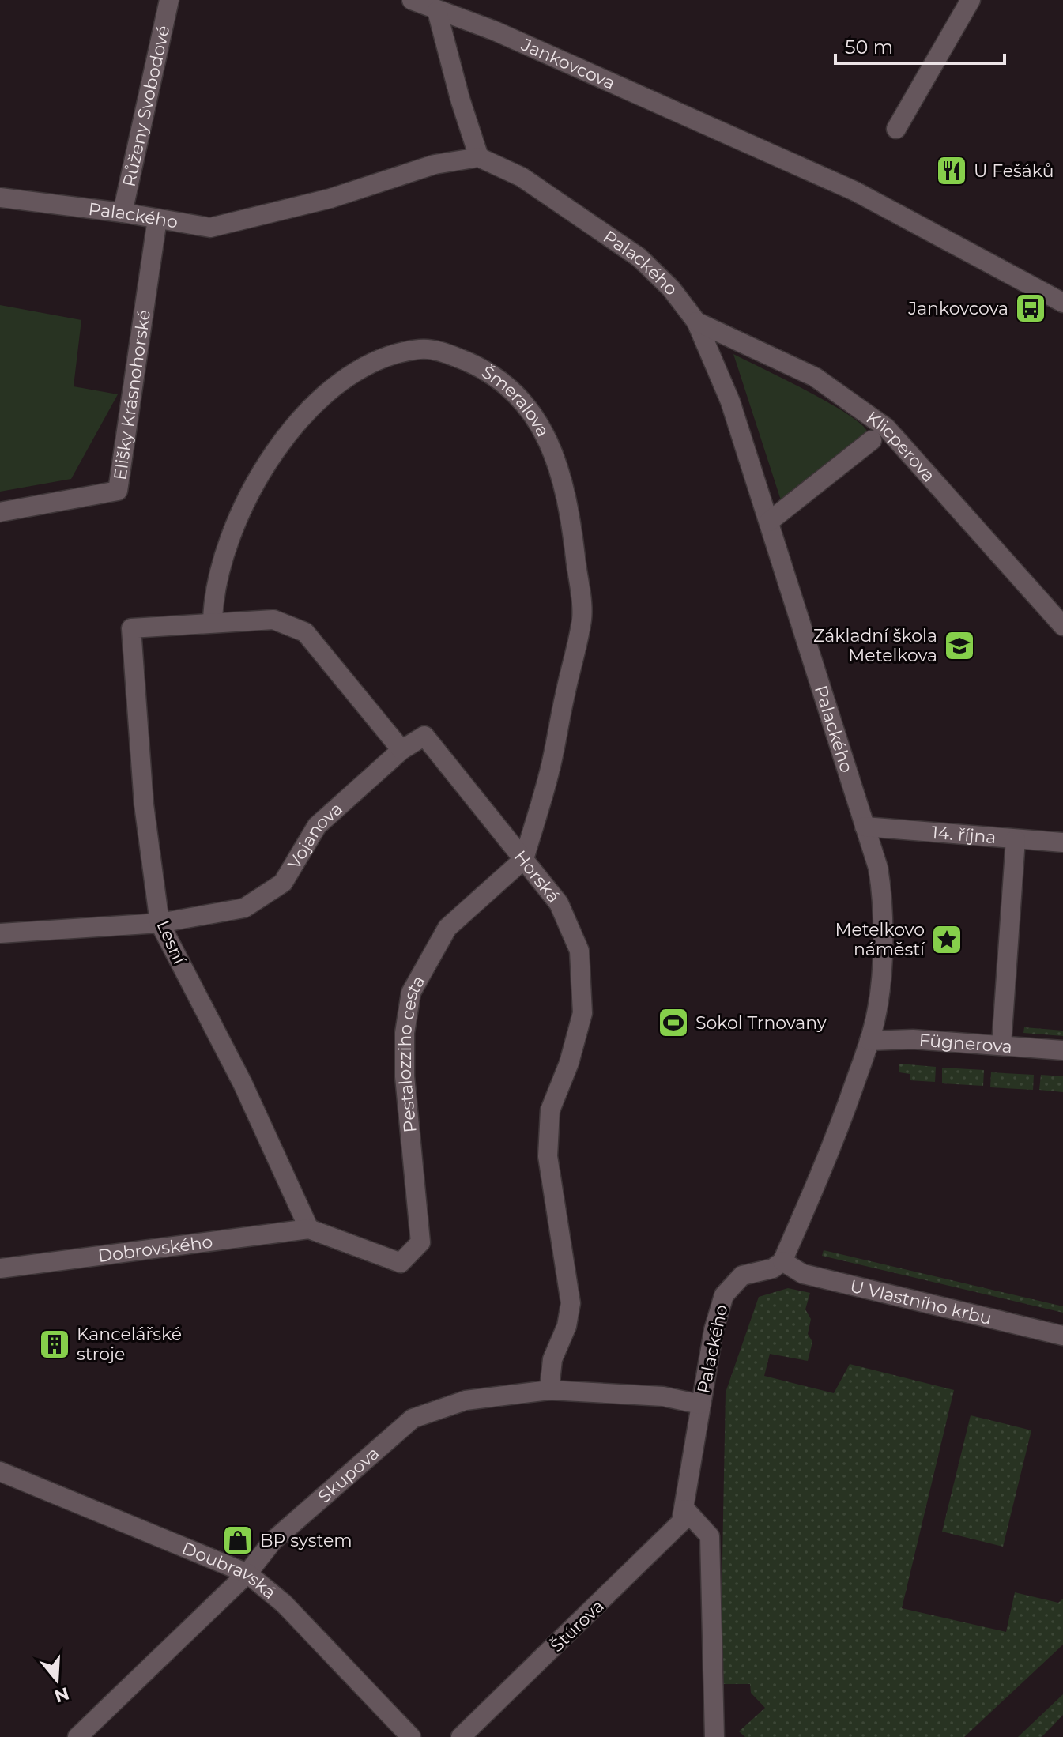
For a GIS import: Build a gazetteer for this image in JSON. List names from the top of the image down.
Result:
{
  "streets": {
    "street": [
      "Jankovcova",
      "Růženy Svobodové",
      "Palackého",
      "Elišky Krásnohorské",
      "Šmeralova",
      "Klicperova",
      "14. října",
      "Vojanova",
      "Horská",
      "Lesní",
      "Fügnerova",
      "Pestalozziho cesta",
      "Dobrovského",
      "U Vlastního krbu",
      "Skupova",
      "Doubravská",
      "Štúrova"
    ]
  },
  "crossings": [
    ["Růženy Svobodové", "Palackého"],
    ["Palackého", "Elišky Krásnohorské"],
    ["Palackého", "Klicperova"],
    ["Palackého", "14. října"],
    ["Palackého", "Fügnerova"],
    ["Palackého", "U Vlastního krbu"],
    ["Palackého", "Skupova"],
    ["Palackého", "Štúrova"],
    ["Šmeralova", "Horská"],
    ["Šmeralova", "Lesní"],
    ["Šmeralova", "Pestalozziho cesta"],
    ["Vojanova", "Horská"],
    ["Vojanova", "Lesní"],
    ["Horská", "Pestalozziho cesta"],
    ["Horská", "Skupova"],
    ["Lesní", "Pestalozziho cesta"],
    ["Lesní", "Dobrovského"],
    ["Pestalozziho cesta", "Dobrovského"],
    ["Skupova", "Doubravská"]
  ],
  "places": {
    "restaurant": ["U Fešáků"],
    "bus stop": ["Jankovcova"],
    "school or university": ["Základní škola Metelkova"],
    "place": ["Metelkovo náměstí"],
    "sports": ["Sokol Trnovany"],
    "building": ["Kancelářské stroje"],
    "shop": ["BP system"]
  },
  "scale_bar": "50 m",
  "north": "bottom"
}
